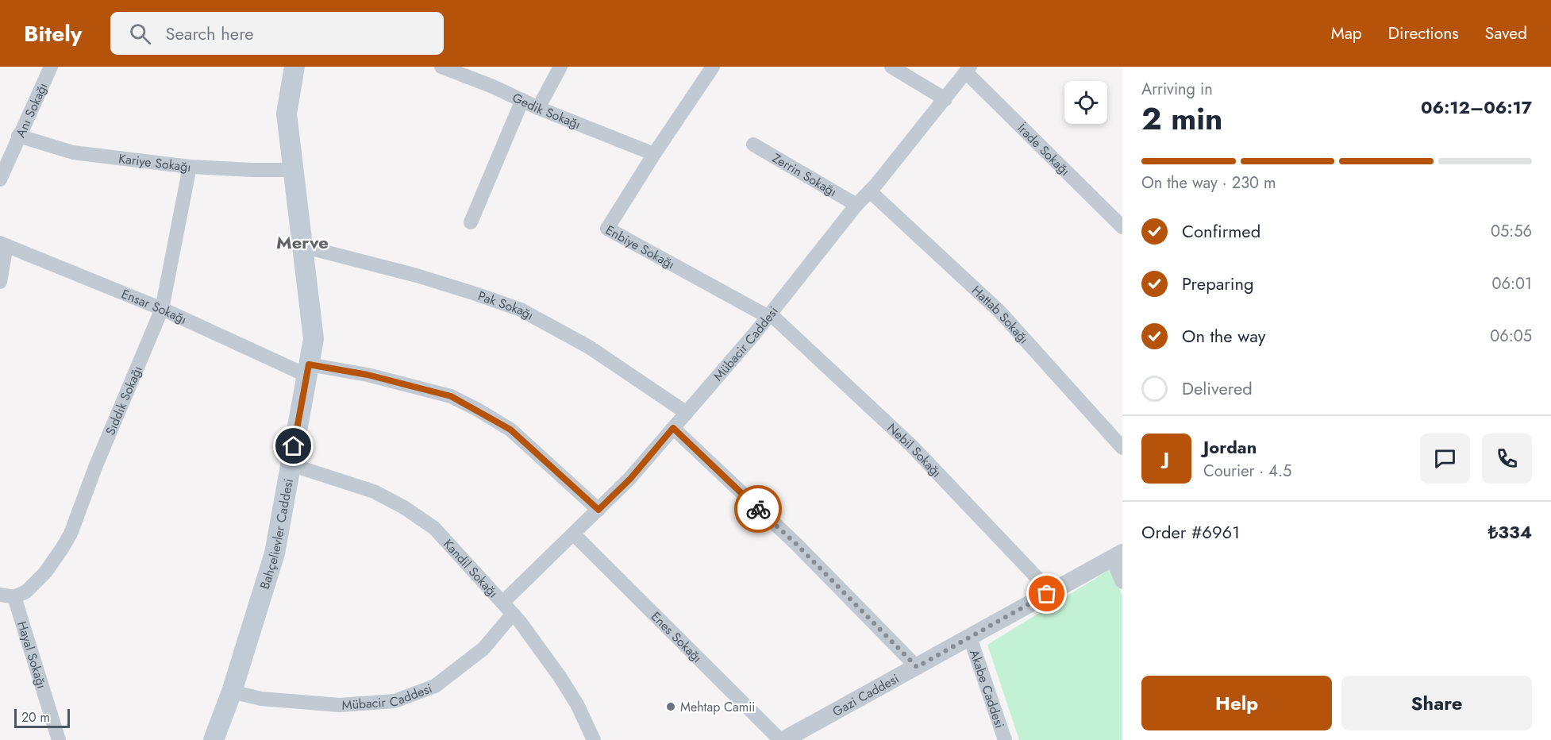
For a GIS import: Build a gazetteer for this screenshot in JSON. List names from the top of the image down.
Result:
{
  "streets": {
    "main road": ["Bahçelievler Caddesi"],
    "street": [
      "Anı Sokağı",
      "Gedik Sokağı",
      "İrade Sokağı",
      "Kariye Sokağı",
      "Zerrin Sokağı",
      "Enbiye Sokağı",
      "Pak Sokağı",
      "Ensar Sokağı",
      "Hattab Sokağı",
      "Mübacir Caddesi",
      "Sıddık Sokağı",
      "Nebil Sokağı",
      "Kandil Sokağı",
      "Enes Sokağı",
      "Hayal Sokağı",
      "Akabe Caddesi",
      "Gazi Caddesi"
    ]
  },
  "crossings": [
    ["Anı Sokağı", "Kariye Sokağı"],
    ["Gedik Sokağı", "Enbiye Sokağı"],
    ["İrade Sokağı", "Mübacir Caddesi"],
    ["Kariye Sokağı", "Sıddık Sokağı"],
    ["Kariye Sokağı", "Bahçelievler Caddesi"],
    ["Zerrin Sokağı", "Mübacir Caddesi"],
    ["Enbiye Sokağı", "Mübacir Caddesi"],
    ["Enbiye Sokağı", "Nebil Sokağı"],
    ["Pak Sokağı", "Mübacir Caddesi"],
    ["Pak Sokağı", "Bahçelievler Caddesi"],
    ["Ensar Sokağı", "Mübacir Caddesi"],
    ["Ensar Sokağı", "Sıddık Sokağı"],
    ["Ensar Sokağı", "Bahçelievler Caddesi"],
    ["Hattab Sokağı", "Mübacir Caddesi"],
    ["Mübacir Caddesi", "Nebil Sokağı"],
    ["Mübacir Caddesi", "Bahçelievler Caddesi"],
    ["Mübacir Caddesi", "Kandil Sokağı"],
    ["Mübacir Caddesi", "Enes Sokağı"],
    ["Sıddık Sokağı", "Hayal Sokağı"],
    ["Nebil Sokağı", "Gazi Caddesi"],
    ["Bahçelievler Caddesi", "Kandil Sokağı"],
    ["Enes Sokağı", "Gazi Caddesi"],
    ["Akabe Caddesi", "Gazi Caddesi"]
  ],
  "districts": ["Merve"],
  "places": ["Mehtap Camii"],
  "scale_bar": "20 m",
  "page": {
    "header": "Bitely",
    "search": "Search here",
    "nav": ["Map", "Directions", "Saved"],
    "heading": ["2 min", "Arriving in", "06:12–06:17"],
    "panel": [
      "Jordan",
      "Courier · 4.5",
      "Order #6961",
      "₺334"
    ],
    "bar": "On the way · 230 m",
    "list": [
      ["Confirmed", "05:56"],
      ["Preparing", "06:01"],
      ["On the way", "06:05"],
      "Delivered"
    ],
    "round": "J",
    "buttons": ["Help", "Share"],
    "scale": "20 m"
  }
}
